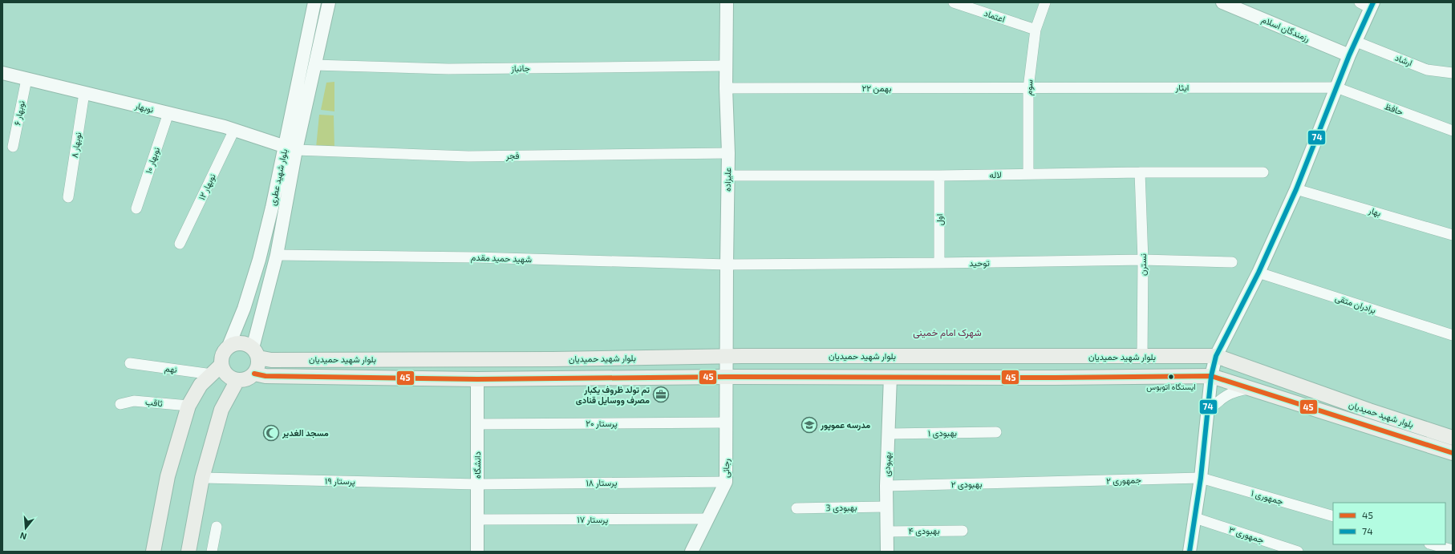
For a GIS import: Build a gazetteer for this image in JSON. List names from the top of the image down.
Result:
{
  "streets": {
    "main road": ["بلوار شهید حمیدیان"],
    "street": [
      "اعتماد",
      "رزمندگان اسلام",
      "ارشاد",
      "جانباز",
      "سوم",
      "ایثار",
      "۲۲ بهمن",
      "نوبهار",
      "حافظ",
      "نوبهار ۶",
      "نوبهار ۸",
      "فجر",
      "نوبهار ۱۰",
      "لاله",
      "بلوار شهید عطری",
      "علیزاده",
      "نوبهار ۱۲",
      "بهار",
      "اول",
      "شهید حمید مقدم",
      "توحید",
      "نسترن",
      "برادران متقی",
      "نهم",
      "ثاقب",
      "پرستار ۲۰",
      "بهبودی ۱",
      "بهبودی",
      "دانشگاه",
      "رجائی",
      "جمهوری ۲",
      "پرستار ۱۹",
      "پرستار ۱۸",
      "بهبودی ۲",
      "جمهوری ۱",
      "بهبودی 3",
      "پرستار ۱۷",
      "بهبودی ۴",
      "جمهوری ۳"
    ]
  },
  "crossings": [
    ["اعتماد", "سوم"],
    ["جانباز", "بلوار شهید عطری"],
    ["جانباز", "علیزاده"],
    ["سوم", "ایثار"],
    ["سوم", "۲۲ بهمن"],
    ["سوم", "لاله"],
    ["ایثار", "۲۲ بهمن"],
    ["ایثار", "حافظ"],
    ["۲۲ بهمن", "علیزاده"],
    ["نوبهار", "نوبهار ۶"],
    ["نوبهار", "نوبهار ۸"],
    ["نوبهار", "فجر"],
    ["نوبهار", "نوبهار ۱۰"],
    ["نوبهار", "بلوار شهید عطری"],
    ["نوبهار", "نوبهار ۱۲"],
    ["فجر", "بلوار شهید عطری"],
    ["فجر", "علیزاده"],
    ["لاله", "علیزاده"],
    ["لاله", "اول"],
    ["لاله", "نسترن"],
    ["بلوار شهید عطری", "شهید حمید مقدم"],
    ["بلوار شهید عطری", "بلوار شهید حمیدیان"],
    ["بلوار شهید عطری", "نهم"],
    ["علیزاده", "شهید حمید مقدم"],
    ["علیزاده", "توحید"],
    ["علیزاده", "بلوار شهید حمیدیان"],
    ["علیزاده", "رجائی"],
    ["اول", "توحید"],
    ["شهید حمید مقدم", "توحید"],
    ["توحید", "نسترن"],
    ["نسترن", "بلوار شهید حمیدیان"],
    ["بلوار شهید حمیدیان", "نهم"],
    ["بلوار شهید حمیدیان", "بهبودی"],
    ["بلوار شهید حمیدیان", "دانشگاه"],
    ["بلوار شهید حمیدیان", "رجائی"],
    ["پرستار ۲۰", "دانشگاه"],
    ["پرستار ۲۰", "رجائی"],
    ["بهبودی ۱", "بهبودی"],
    ["بهبودی", "بهبودی ۲"],
    ["بهبودی", "بهبودی 3"],
    ["بهبودی", "بهبودی ۴"],
    ["دانشگاه", "پرستار ۱۹"],
    ["دانشگاه", "پرستار ۱۸"],
    ["دانشگاه", "پرستار ۱۷"],
    ["رجائی", "پرستار ۱۸"],
    ["رجائی", "پرستار ۱۷"],
    ["جمهوری ۲", "بهبودی ۲"],
    ["جمهوری ۲", "جمهوری ۱"],
    ["پرستار ۱۹", "پرستار ۱۸"]
  ],
  "districts": ["شهرک امام خمینی"],
  "places": {
    "other": ["ایستگاه اتوبوس"],
    "office": ["تم تولد ظروف یکبار مصرف ووسایل قنادی"],
    "school or university": ["مدرسه عموپور"],
    "mosque": ["مسجد الغدیر"]
  },
  "lines": ["transit line 74", "transit line 45"],
  "legend": ["45", "74"],
  "north": "bottom"
}
